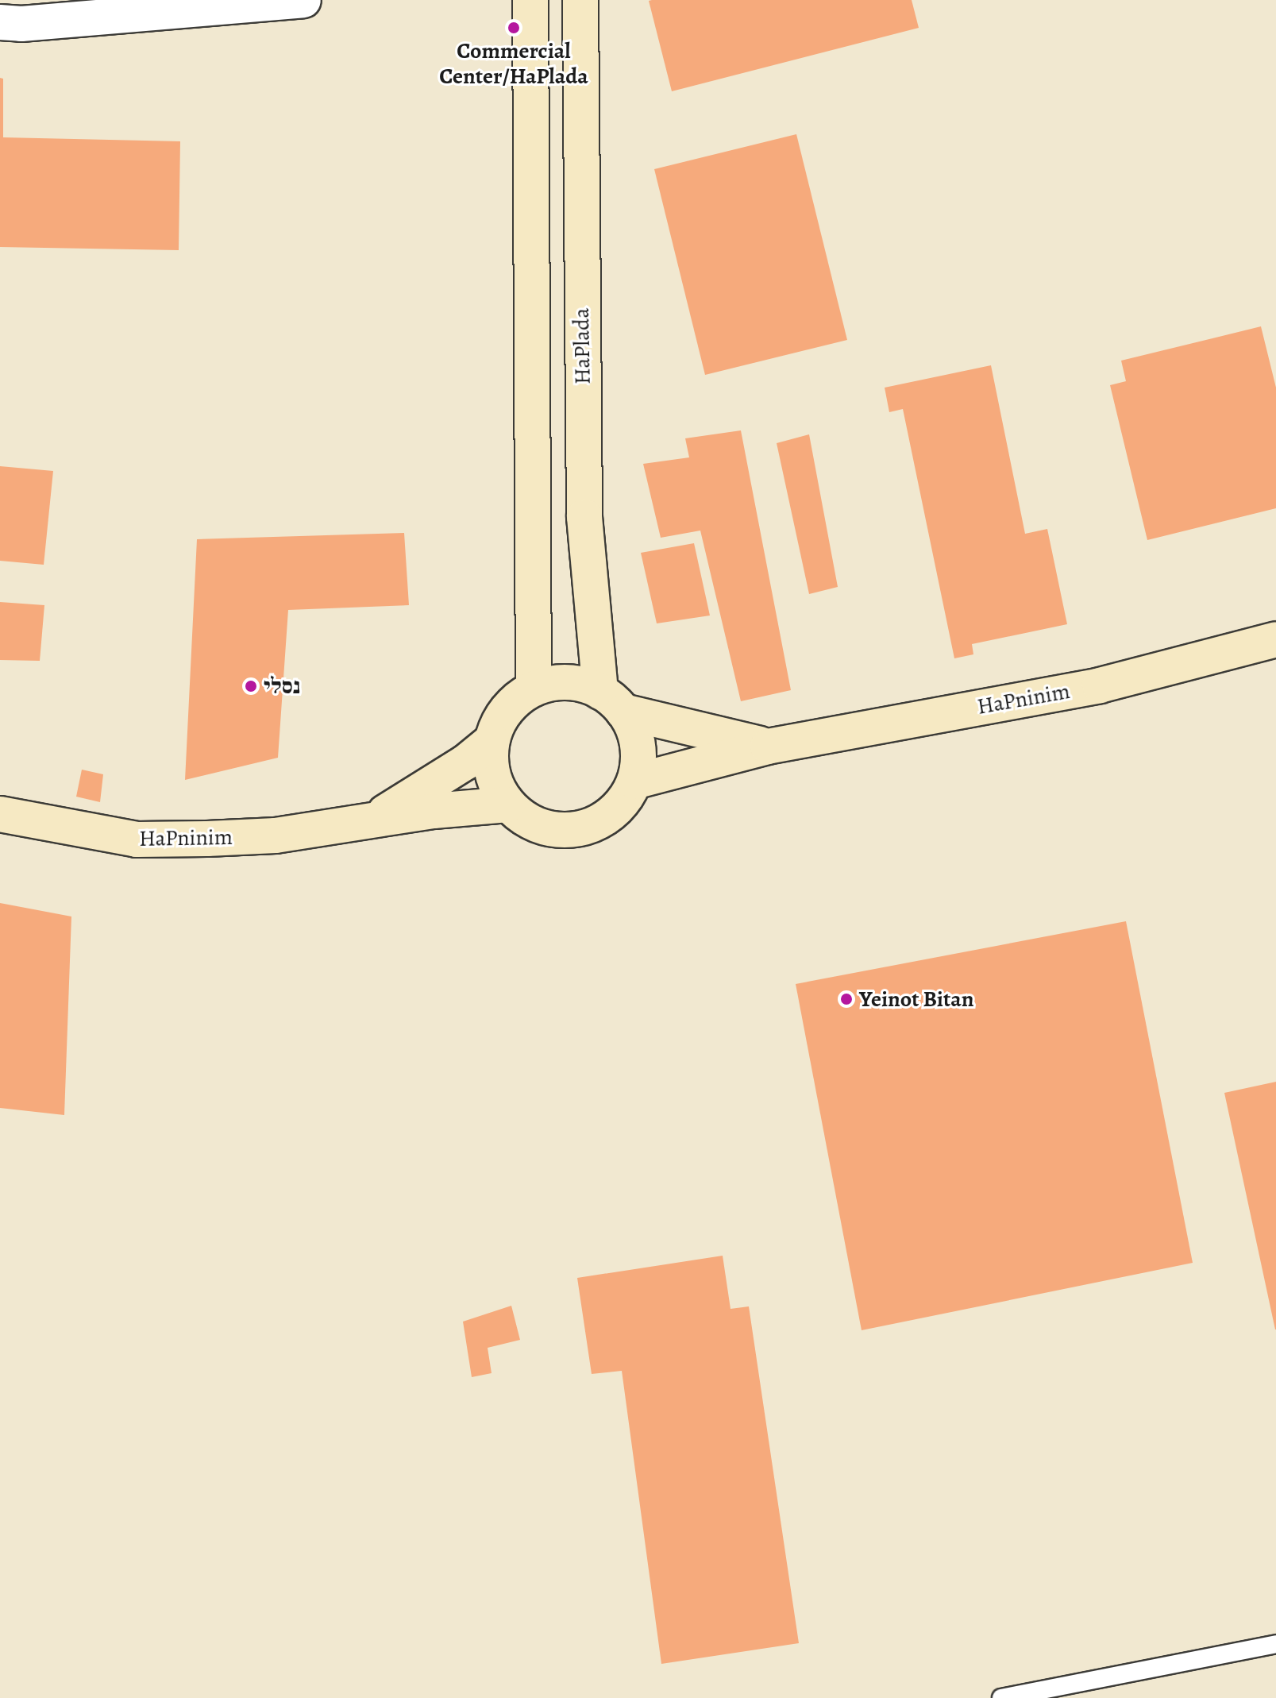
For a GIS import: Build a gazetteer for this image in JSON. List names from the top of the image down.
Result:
{
  "streets": {
    "street": ["HaPlada", "HaPninim"]
  },
  "crossings": [
    ["HaPlada", "HaPninim"]
  ],
  "places": ["Commercial Center/HaPlada", "נסלי", "Yeinot Bitan"]
}
